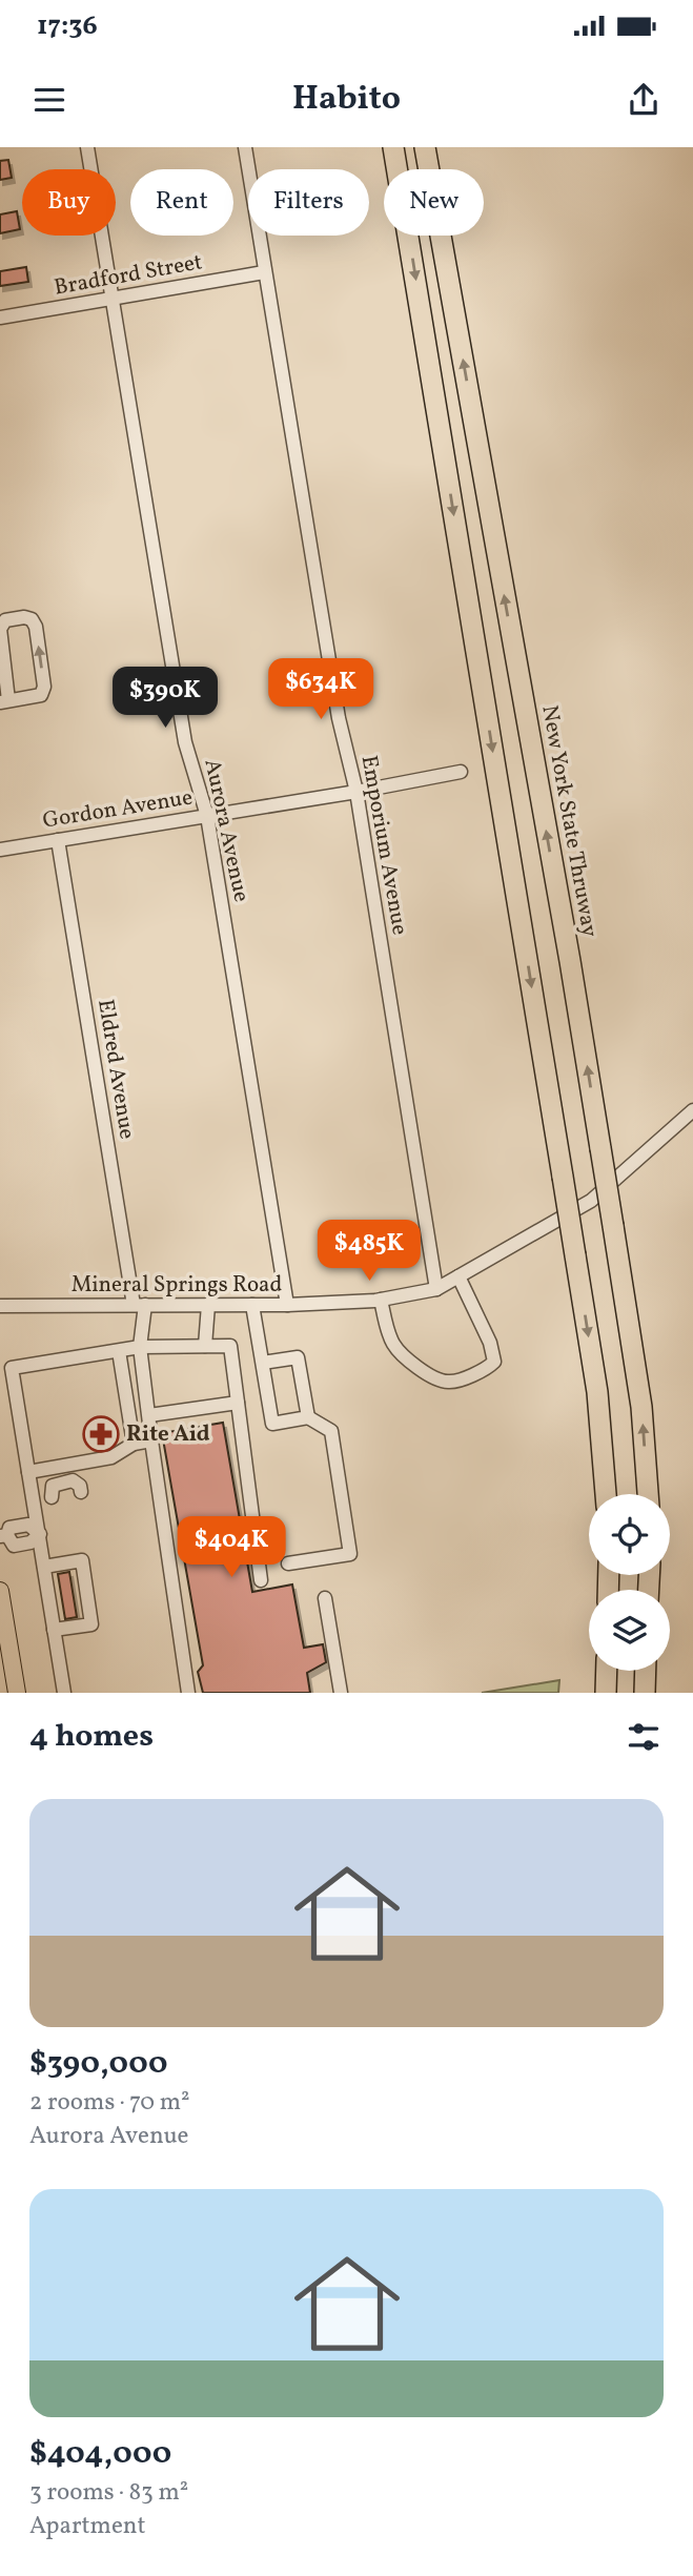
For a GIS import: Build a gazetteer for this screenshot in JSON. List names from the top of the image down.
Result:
{
  "streets": {
    "highway": ["New York State Thruway"],
    "street": [
      "Bradford Street",
      "Gordon Avenue",
      "Aurora Avenue",
      "Emporium Avenue",
      "Eldred Avenue",
      "Mineral Springs Road"
    ]
  },
  "crossings": [
    ["Bradford Street", "Aurora Avenue"],
    ["Bradford Street", "Emporium Avenue"],
    ["Gordon Avenue", "Aurora Avenue"],
    ["Gordon Avenue", "Emporium Avenue"],
    ["Gordon Avenue", "Eldred Avenue"],
    ["Aurora Avenue", "Mineral Springs Road"],
    ["Emporium Avenue", "Mineral Springs Road"],
    ["Eldred Avenue", "Mineral Springs Road"]
  ],
  "places": {
    "pharmacy": ["Rite Aid"]
  },
  "page": {
    "status": "17:36",
    "header": "Habito",
    "chip": [
      "Buy",
      "Rent",
      "Filters",
      "New"
    ],
    "price": [
      "$634K",
      "$390K",
      "$485K",
      "$404K"
    ],
    "heading": "4 homes",
    "list": [
      {
        "name": "$390,000",
        "note": "2 rooms · 70 m² · Aurora Avenue"
      },
      {
        "name": "$404,000",
        "note": "3 rooms · 83 m² · Apartment"
      }
    ]
  }
}
